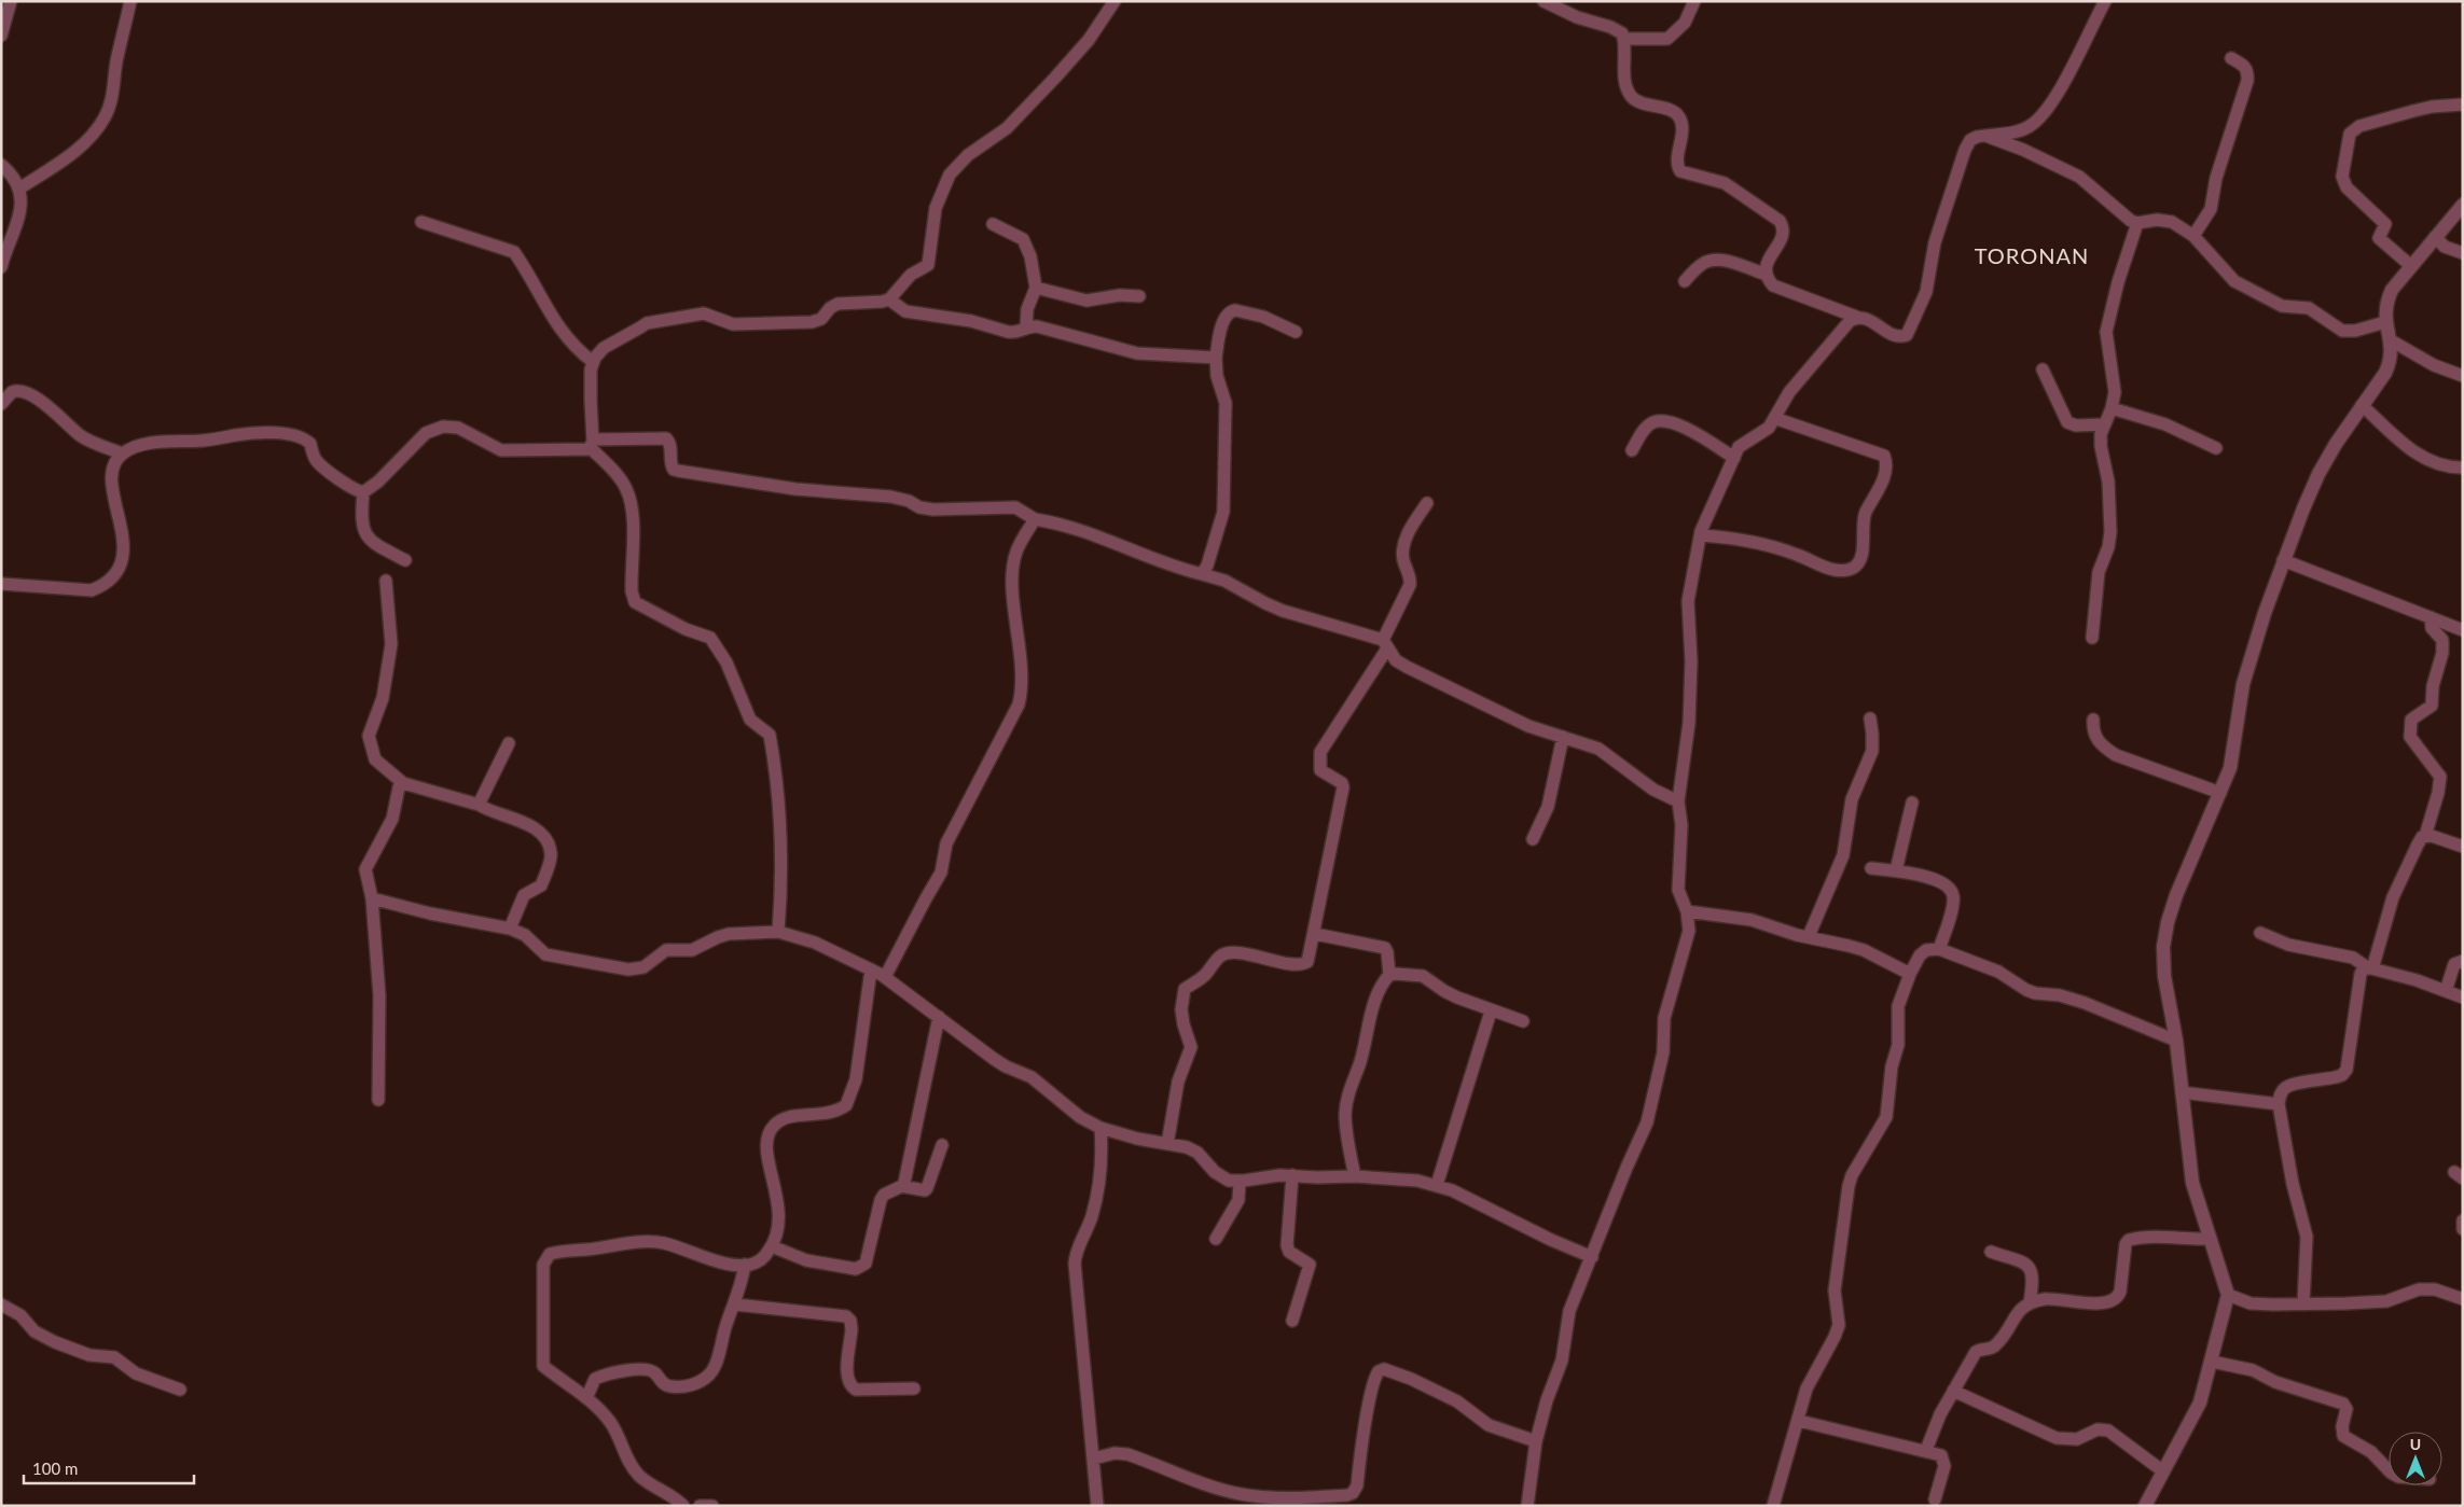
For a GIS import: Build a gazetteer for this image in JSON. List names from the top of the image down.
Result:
{
  "districts": ["TORONAN"],
  "scale_bar": "100 m",
  "north": "top"
}
